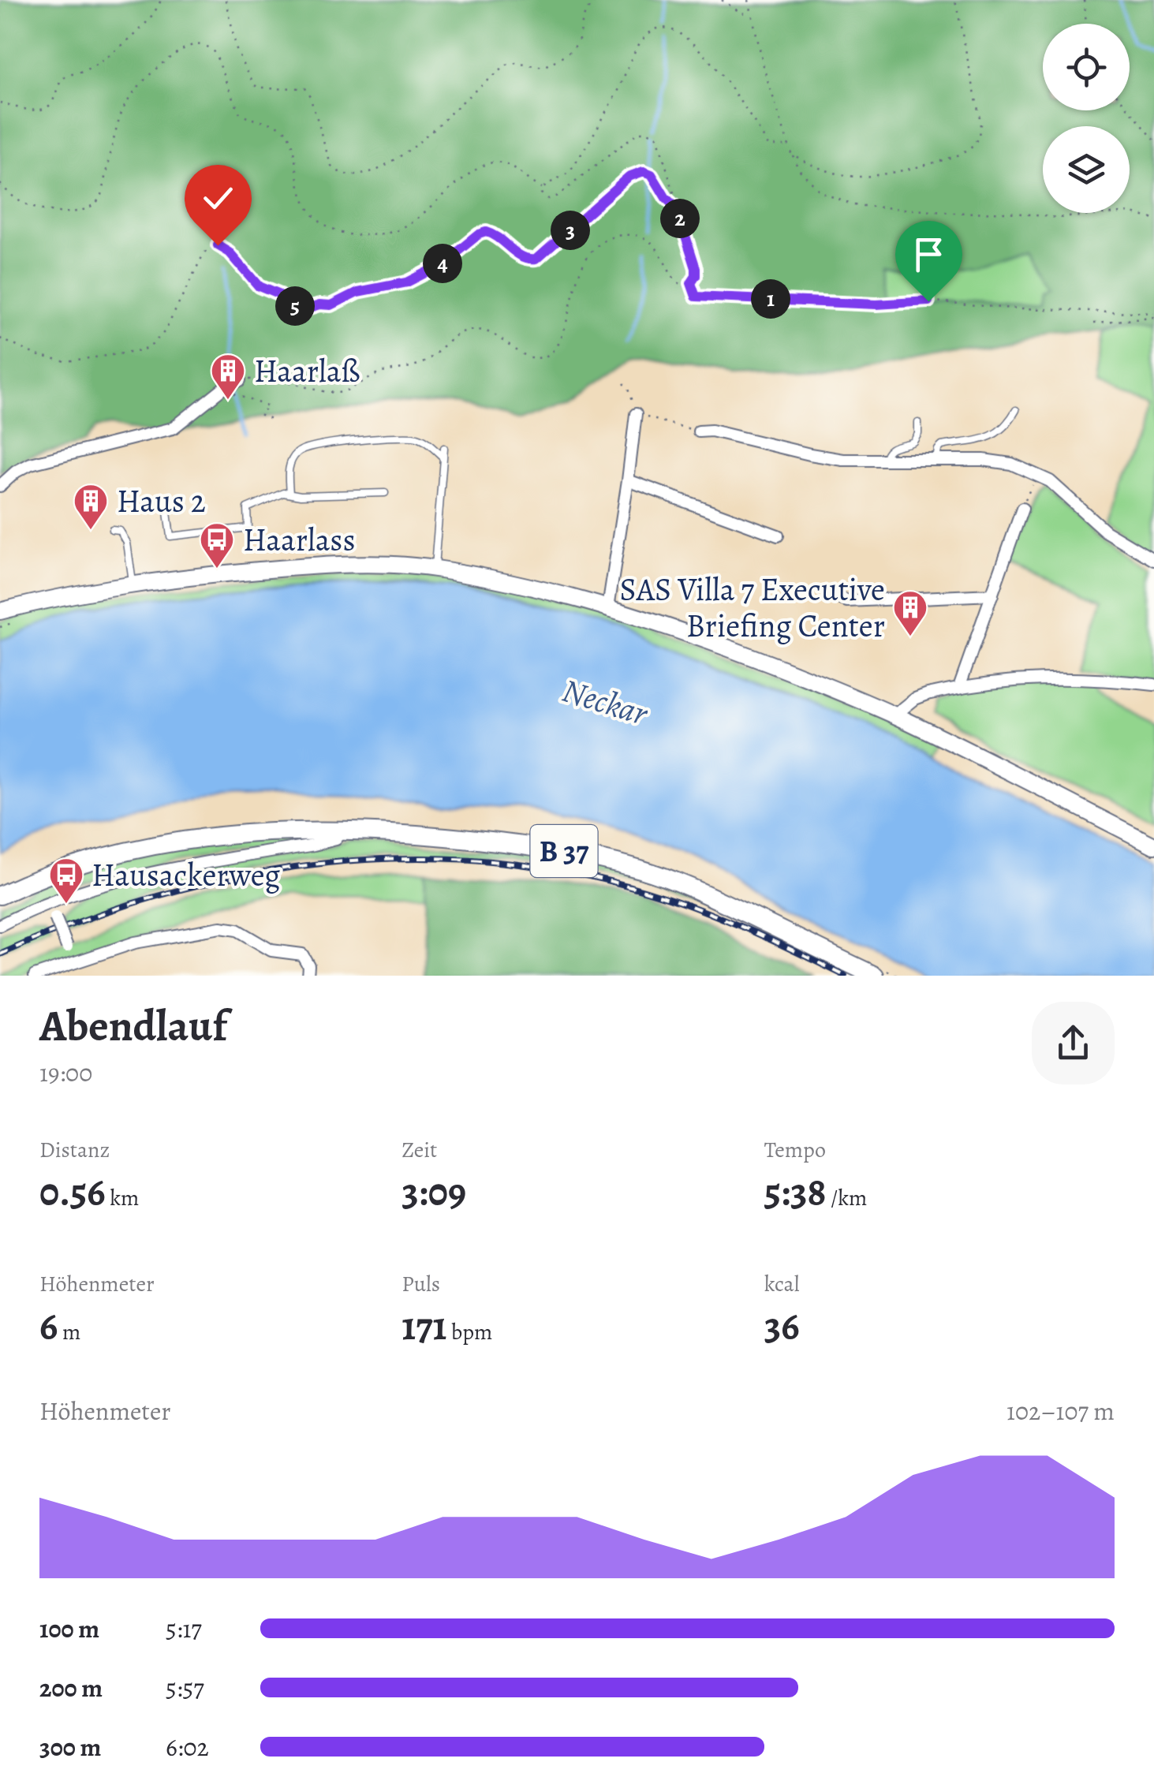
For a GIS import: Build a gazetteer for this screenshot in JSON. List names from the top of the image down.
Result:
{
  "streets": {
    "main road": ["B 37"]
  },
  "water": ["Neckar"],
  "places": {
    "building": ["Haarlaß", "Haus 2", "SAS Villa 7 Executive Briefing Center"],
    "bus stop": ["Haarlass", "Hausackerweg"]
  },
  "page": {
    "pins": [
      "2",
      "3",
      "4",
      "1",
      "5"
    ],
    "heading": ["Abendlauf", "19:00"],
    "stats": [
      ["Distanz", "0.56 km"],
      ["Zeit", "3:09"],
      ["Tempo", "5:38 /km"],
      ["Höhenmeter", "6 m"],
      ["Puls", "171 bpm"],
      ["kcal", "36"]
    ],
    "chart": ["Höhenmeter", "102–107 m"],
    "list": [
      {
        "name": "100 m",
        "note": "5:17"
      },
      {
        "name": "200 m",
        "note": "5:57"
      },
      {
        "name": "300 m",
        "note": "6:02"
      }
    ]
  }
}
